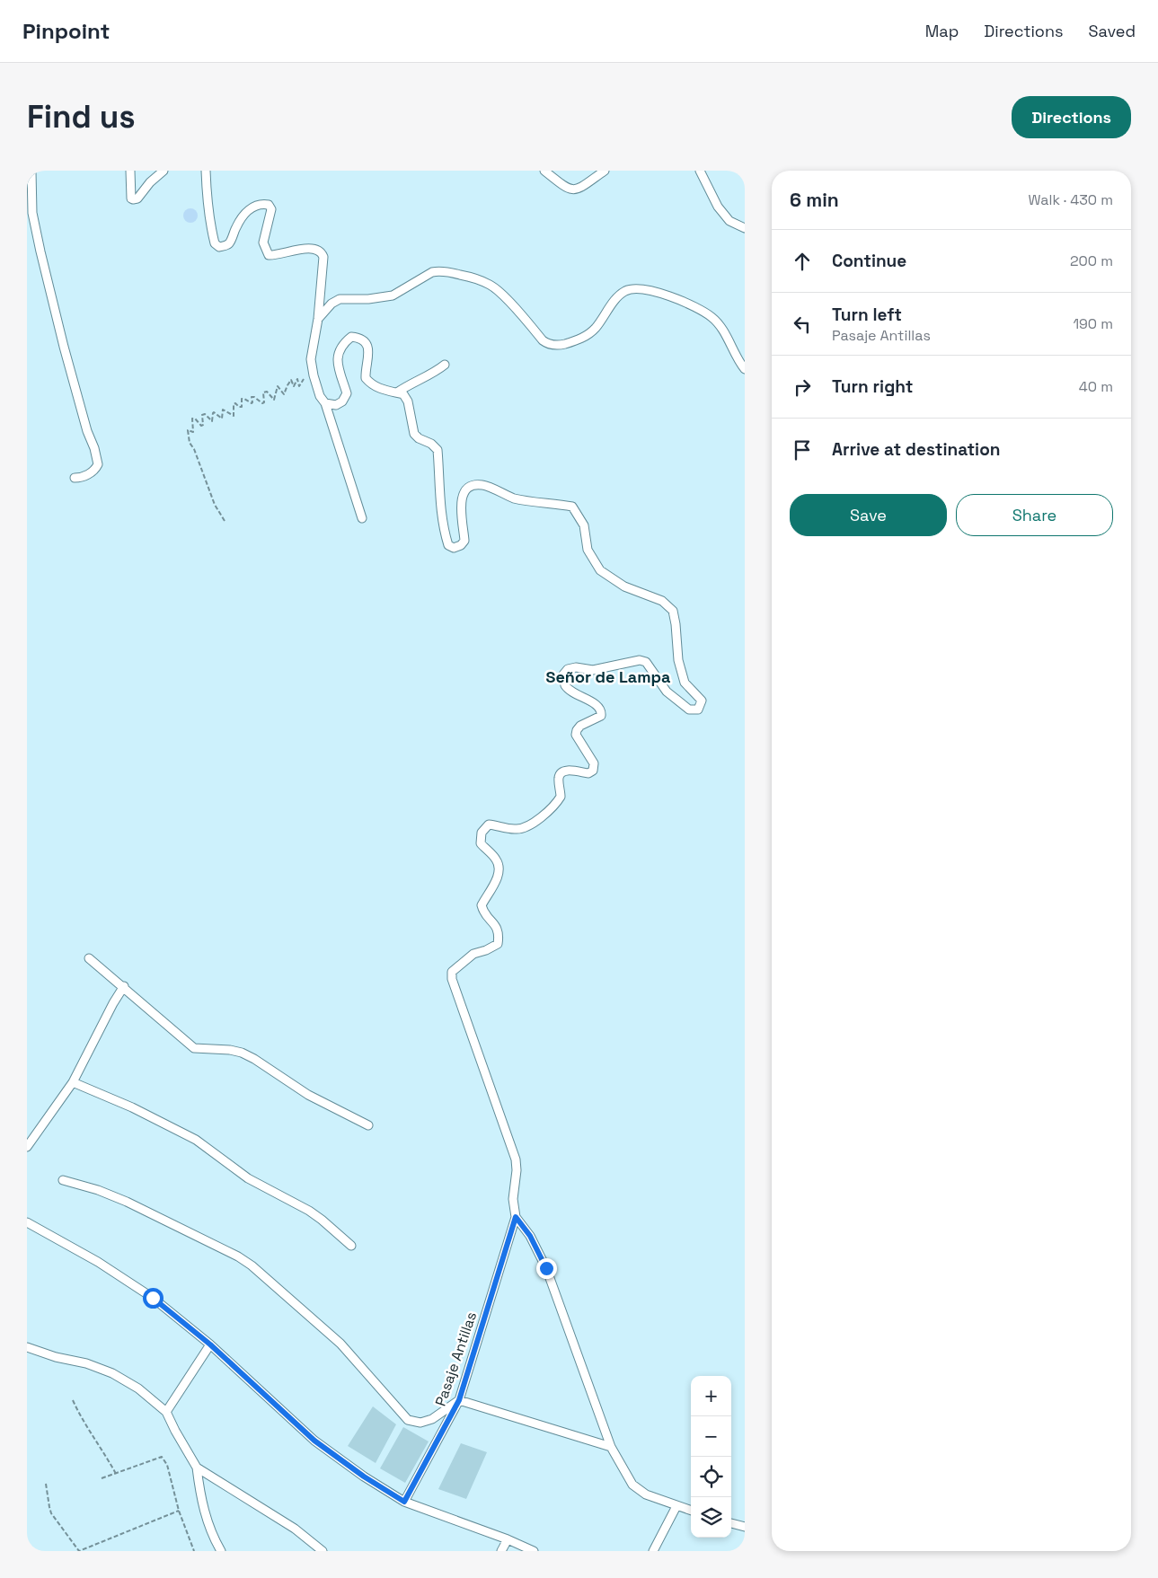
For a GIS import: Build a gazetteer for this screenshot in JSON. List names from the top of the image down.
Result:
{
  "streets": {
    "street": ["Pasaje Antillas"]
  },
  "districts": ["Señor de Lampa"],
  "page": {
    "header": "Pinpoint",
    "nav": ["Map", "Directions", "Saved"],
    "buttons": [
      "Directions",
      ["Save", "Share"]
    ],
    "title": "Find us",
    "heading": ["6 min", "Walk · 430 m"],
    "list": [
      ["Continue", "200 m"],
      ["Turn left", "Pasaje Antillas", "190 m"],
      ["Turn right", "40 m"],
      "Arrive at destination"
    ],
    "map_buttons": ["+", "−"]
  }
}
